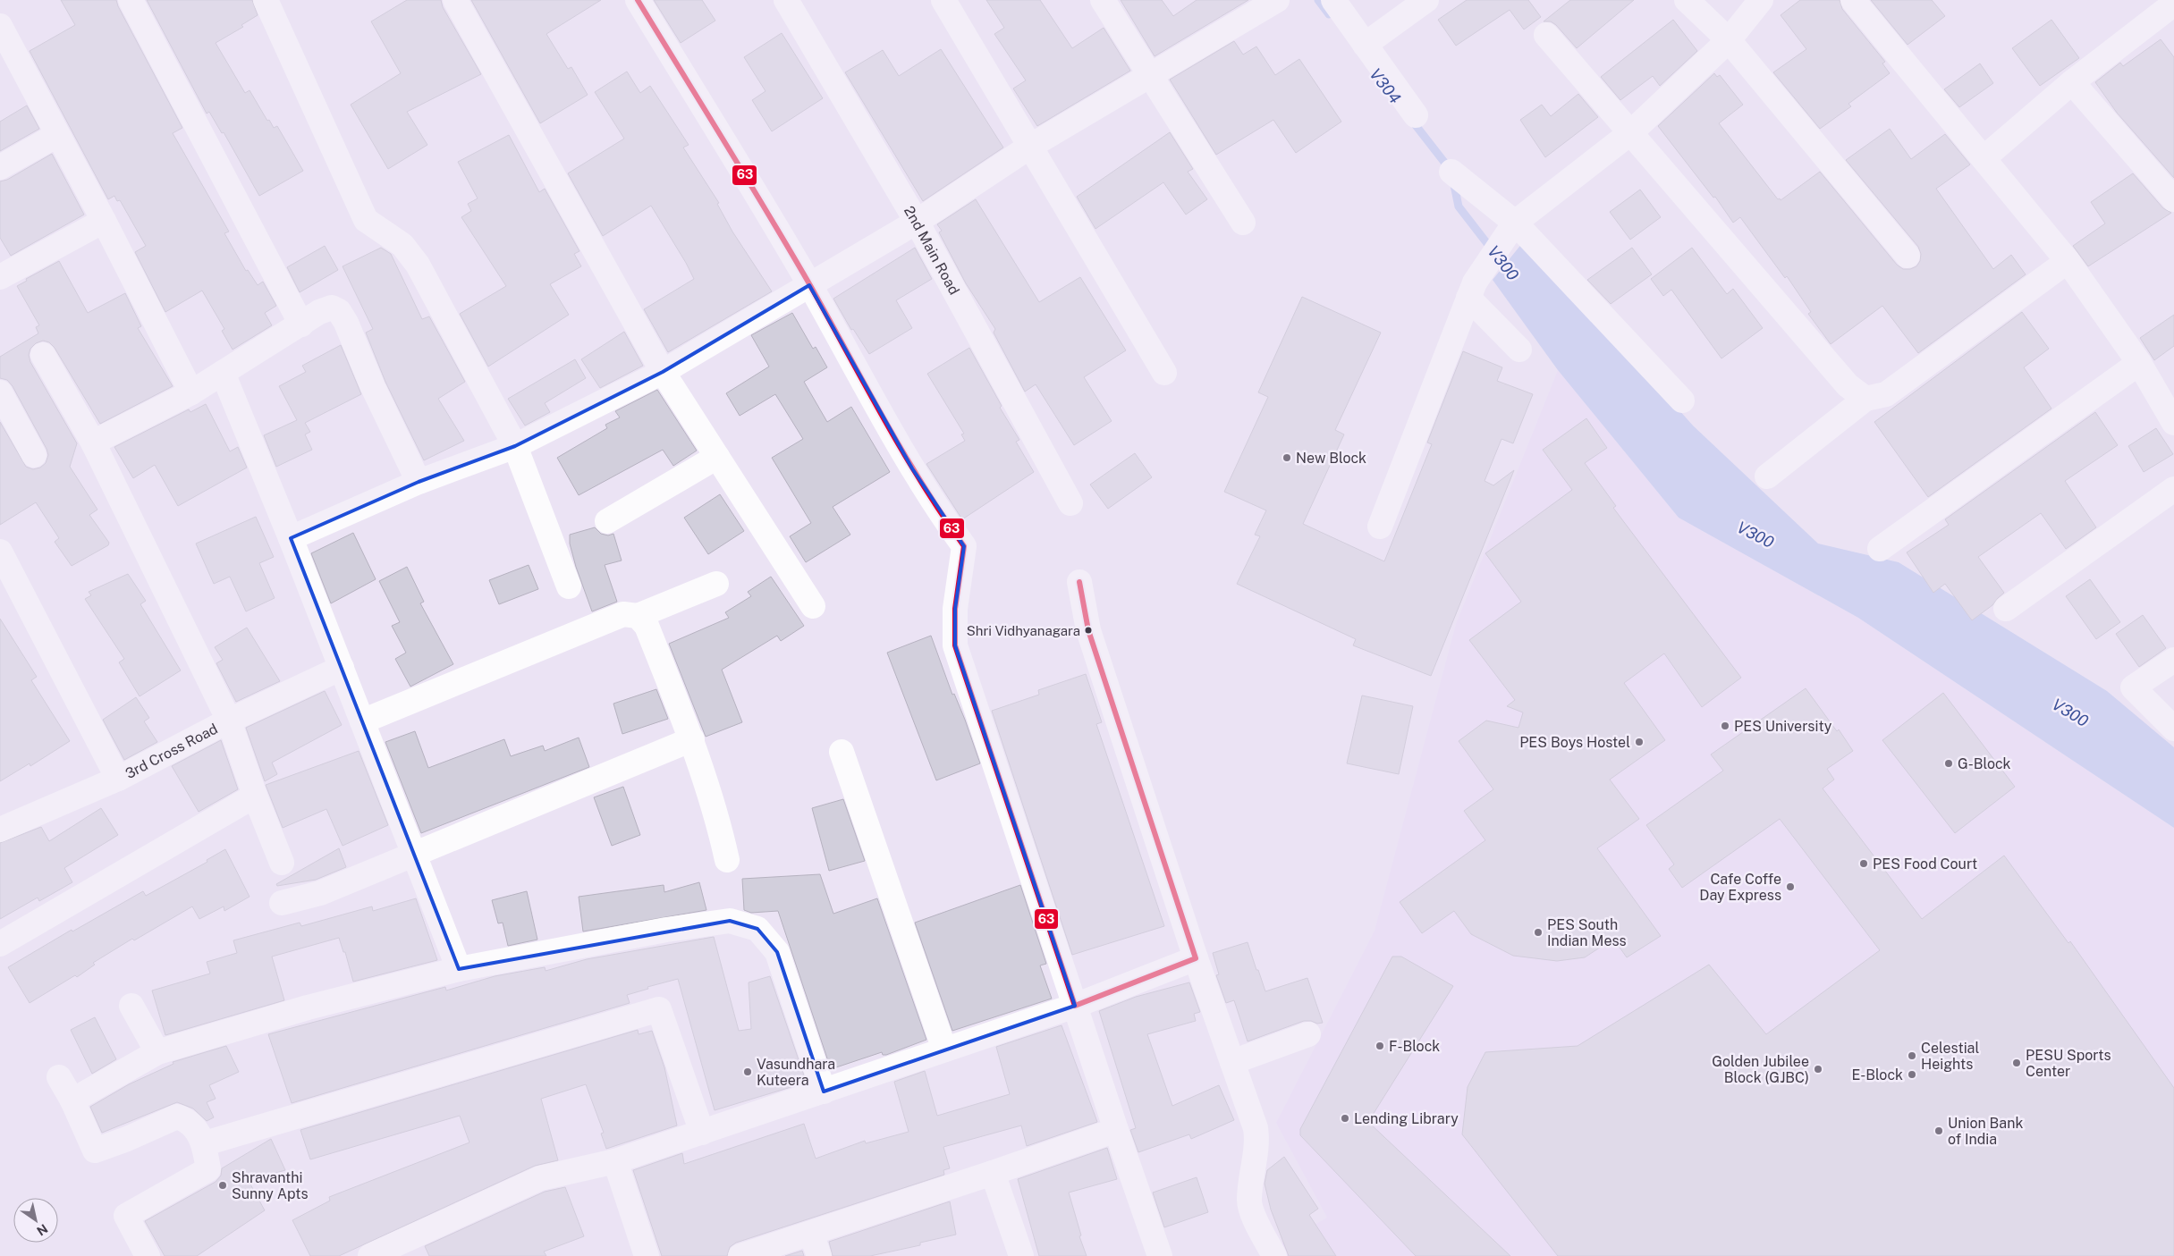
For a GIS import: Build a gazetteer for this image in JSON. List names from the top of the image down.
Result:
{
  "streets": {
    "street": ["2nd Main Road", "3rd Cross Road"]
  },
  "water": ["V304", "V300"],
  "places": [
    "New Block",
    "Shri Vidhyanagara",
    "PES University",
    "PES Boys Hostel",
    "G-Block",
    "PES Food Court",
    "Cafe Coffe Day Express",
    "PES South Indian Mess",
    "F-Block",
    "Celestial Heights",
    "PESU Sports Center",
    "Golden Jubilee Block (GJBC)",
    "Vasundhara Kuteera",
    "E-Block",
    "Lending Library",
    "Union Bank of India",
    "Shravanthi Sunny Apts"
  ],
  "lines": ["transit line 63"],
  "north": "bottom right"
}
